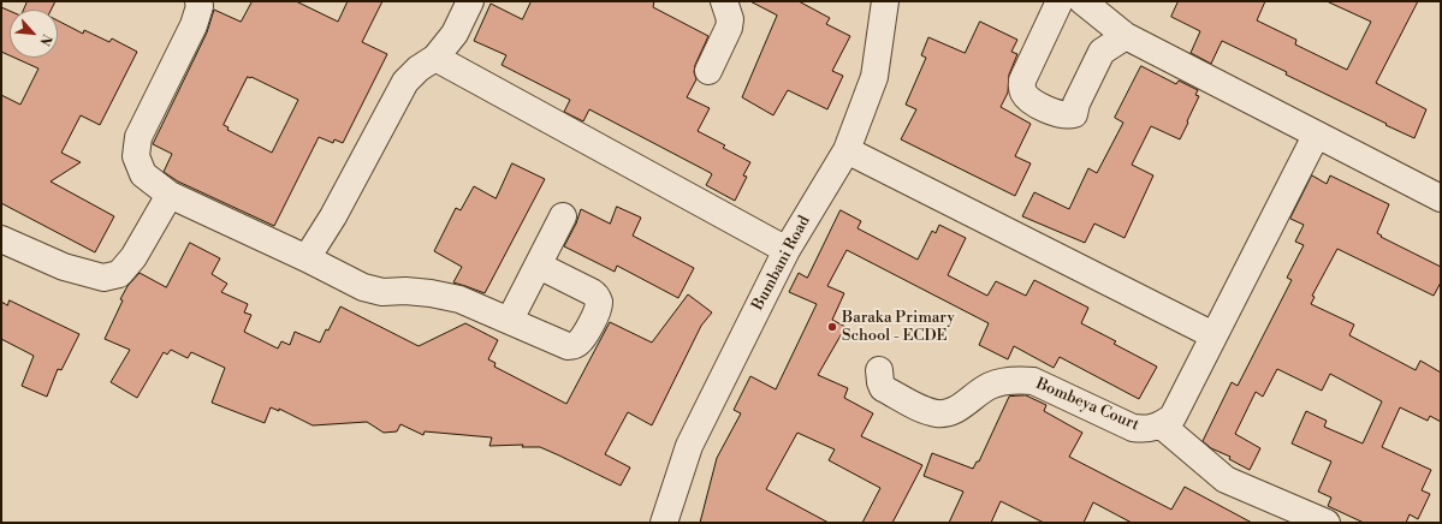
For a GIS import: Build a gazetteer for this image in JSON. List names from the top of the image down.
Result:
{
  "streets": {
    "street": ["Bumbani Road", "Bombeya Court"]
  },
  "places": ["Baraka Primary School - ECDE"],
  "north": "bottom right"
}
